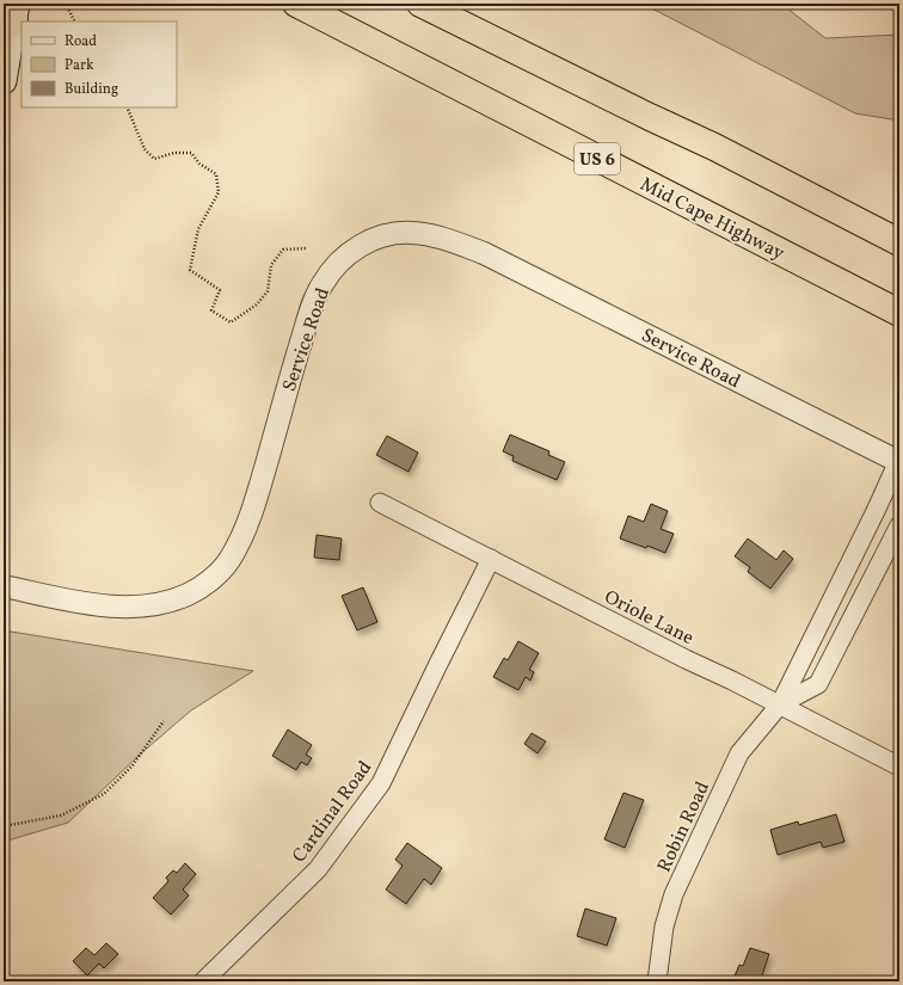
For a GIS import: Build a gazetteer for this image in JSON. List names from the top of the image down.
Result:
{
  "streets": {
    "highway": ["US 6", "Mid Cape Highway"],
    "street": [
      "Service Road",
      "Oriole Lane",
      "Cardinal Road",
      "Robin Road"
    ]
  },
  "crossings": [
    ["Service Road", "Robin Road"],
    ["Oriole Lane", "Cardinal Road"],
    ["Oriole Lane", "Robin Road"]
  ],
  "legend": ["Road", "Park", "Building"]
}
